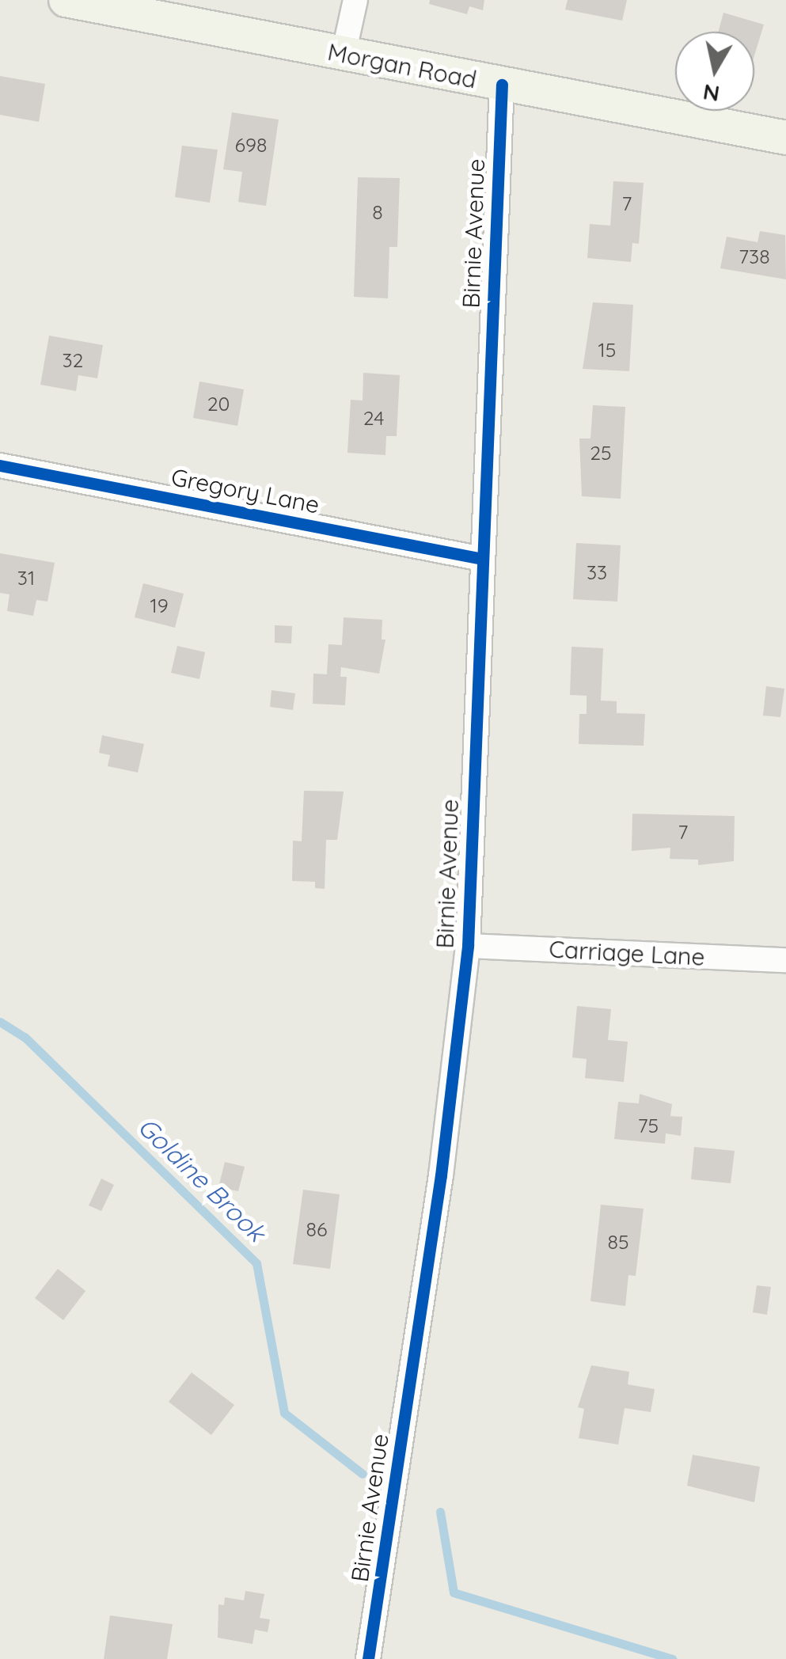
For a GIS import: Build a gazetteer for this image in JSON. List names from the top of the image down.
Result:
{
  "streets": {
    "main road": ["Morgan Road"],
    "street": ["Birnie Avenue", "Gregory Lane", "Carriage Lane"]
  },
  "crossings": [
    ["Morgan Road", "Birnie Avenue"],
    ["Birnie Avenue", "Gregory Lane"],
    ["Birnie Avenue", "Carriage Lane"]
  ],
  "water": ["Goldine Brook"],
  "house_numbers": [
    "698",
    "7",
    "8",
    "738",
    "15",
    "32",
    "20",
    "24",
    "25",
    "33",
    "31",
    "19",
    "7",
    "75",
    "86",
    "85"
  ],
  "north": "bottom"
}
